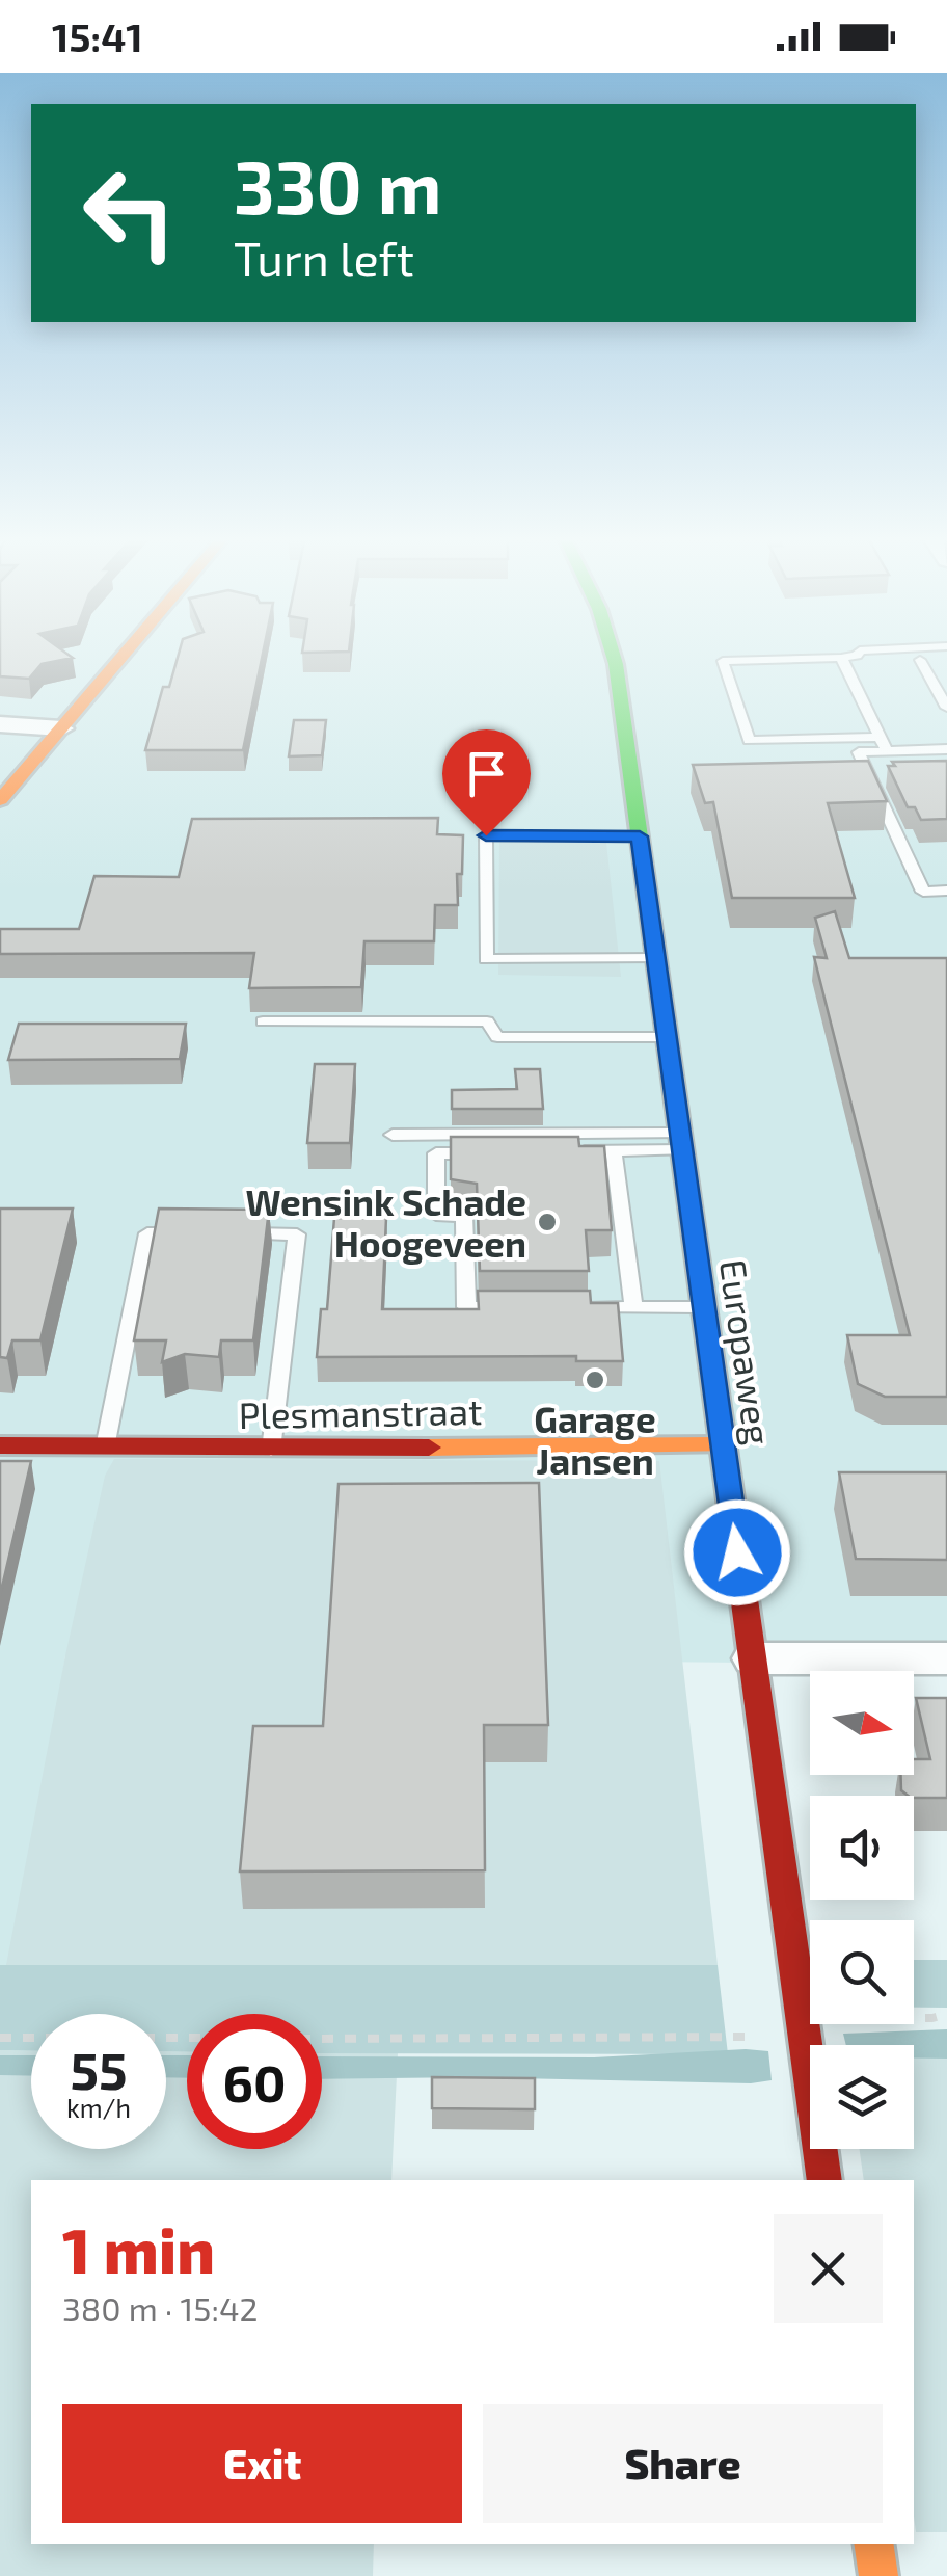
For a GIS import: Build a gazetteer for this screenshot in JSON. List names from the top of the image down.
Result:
{
  "streets": {
    "main road": ["Europaweg", "Plesmanstraat"]
  },
  "crossings": [
    ["Europaweg", "Plesmanstraat"]
  ],
  "places": ["Wensink Schade Hoogeveen", "Garage Jansen"],
  "north": "right",
  "page": {
    "status": "15:41",
    "turn": ["330 m", "Turn left"],
    "speed": "55 km/h",
    "limit": "60",
    "heading": ["1 min", "380 m · 15:42"],
    "buttons": ["Exit", "Share"]
  }
}
